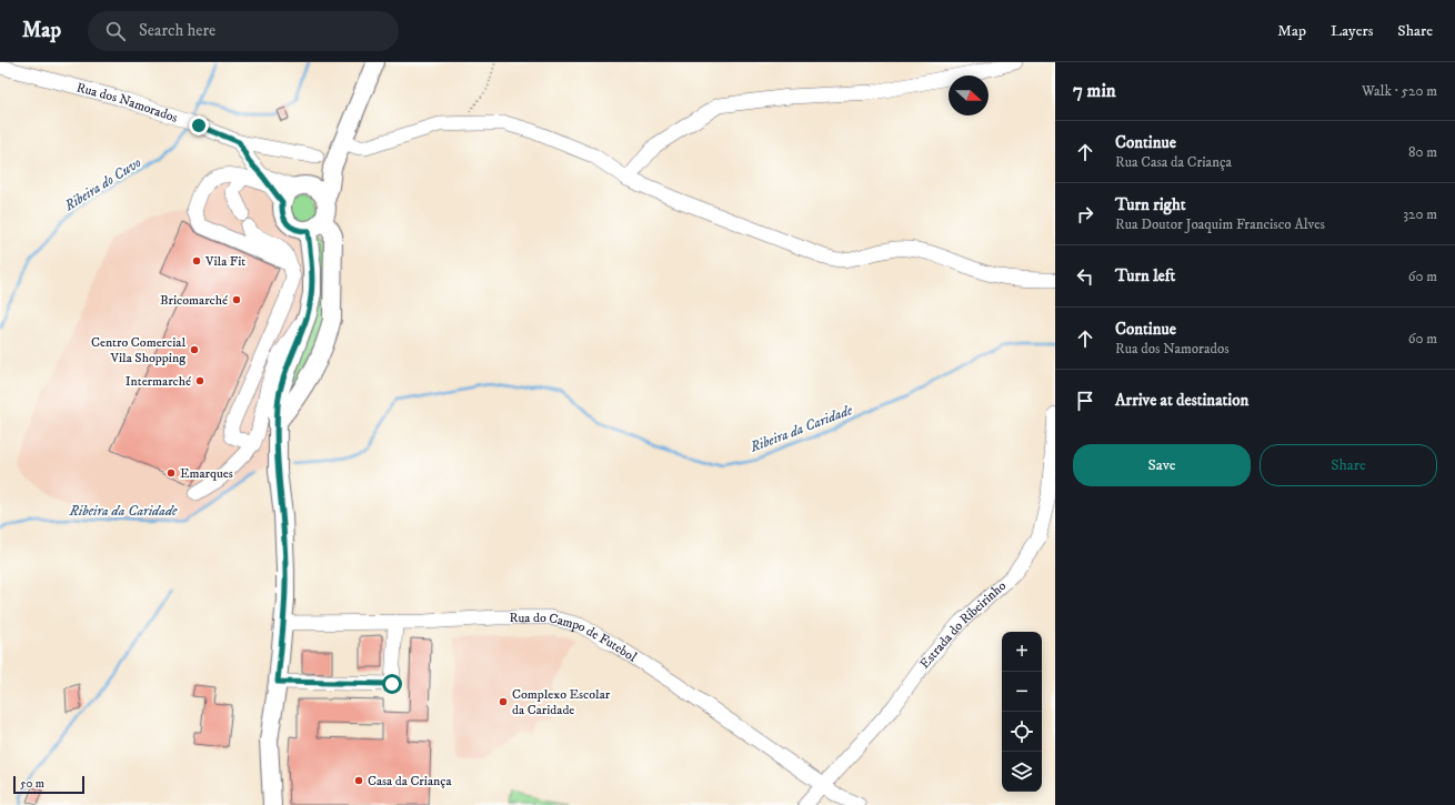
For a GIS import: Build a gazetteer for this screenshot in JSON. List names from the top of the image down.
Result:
{
  "streets": {
    "street": ["Rua dos Namorados", "Estrada do Ribeirinho", "Rua do Campo de Futebol"]
  },
  "crossings": [
    ["Estrada do Ribeirinho", "Rua do Campo de Futebol"]
  ],
  "water": ["Ribeira do Cuvo", "Ribeira da Caridade"],
  "places": [
    "Vila Fit",
    "Bricomarché",
    "Centro Comercial Vila Shopping",
    "Intermarché",
    "Emarques",
    "Complexo Escolar da Caridade",
    "Casa da Criança"
  ],
  "scale_bar": "50 m",
  "north": "right",
  "page": {
    "header": "Map",
    "search": "Search here",
    "nav": ["Map", "Layers", "Share"],
    "heading": ["7 min", "Walk · 520 m"],
    "list": [
      ["Continue", "Rua Casa da Criança", "80 m"],
      ["Turn right", "Rua Doutor Joaquim Francisco Alves", "320 m"],
      ["Turn left", "60 m"],
      ["Continue", "Rua dos Namorados", "60 m"],
      "Arrive at destination"
    ],
    "buttons": ["Save", "Share"],
    "map_buttons": ["+", "−"],
    "scale": "50 m"
  }
}
